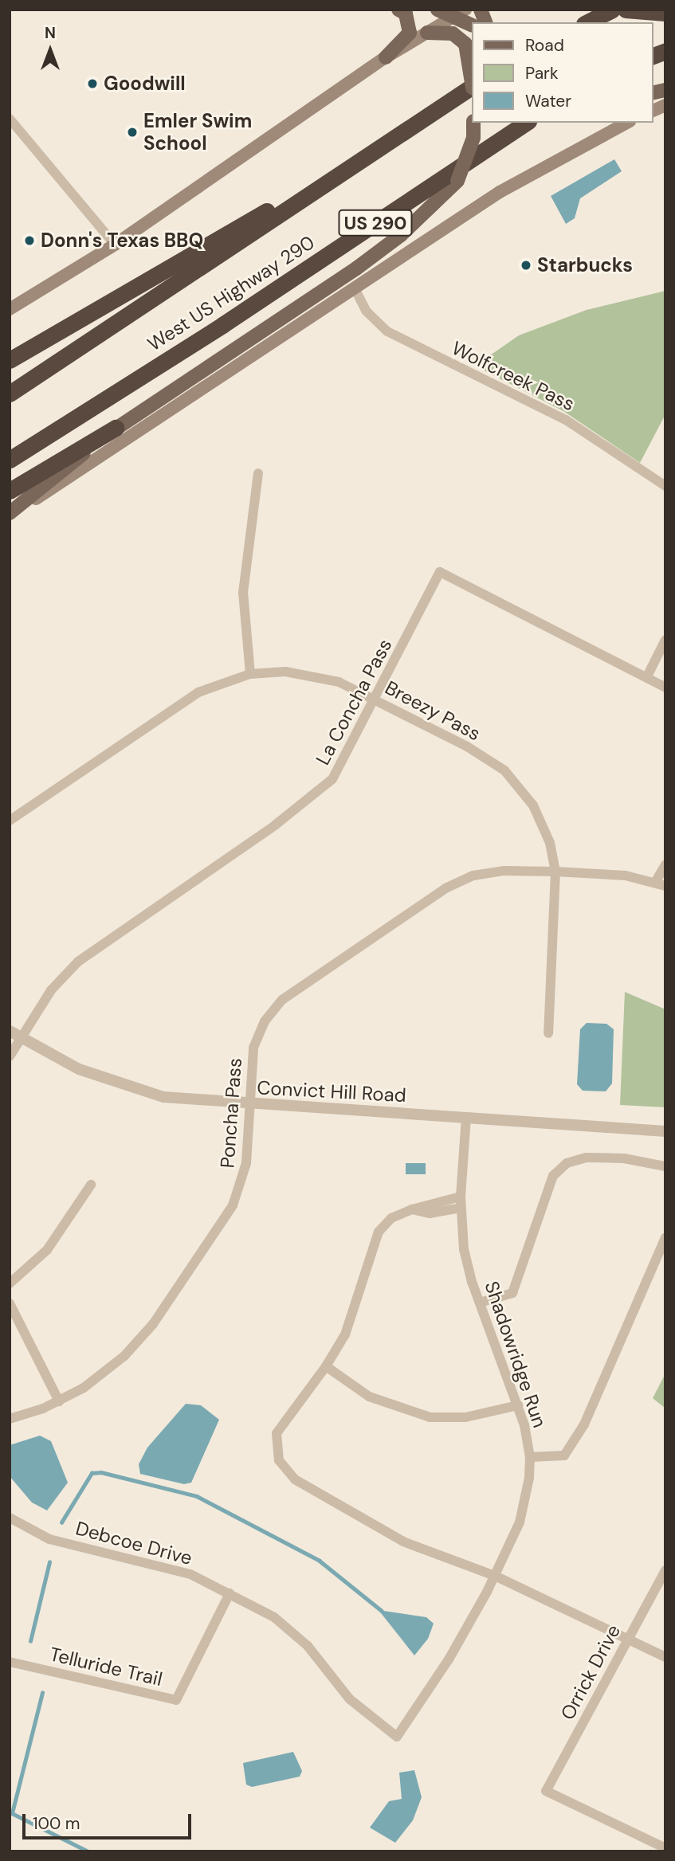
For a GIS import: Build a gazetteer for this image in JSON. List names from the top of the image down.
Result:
{
  "streets": {
    "highway": ["US 290", "West US Highway 290"],
    "street": [
      "Wolfcreek Pass",
      "La Concha Pass",
      "Breezy Pass",
      "Convict Hill Road",
      "Poncha Pass",
      "Shadowridge Run",
      "Debcoe Drive",
      "Telluride Trail",
      "Orrick Drive"
    ]
  },
  "crossings": [
    ["US 290", "West US Highway 290"],
    ["La Concha Pass", "Breezy Pass"],
    ["La Concha Pass", "Convict Hill Road"],
    ["Breezy Pass", "Poncha Pass"],
    ["Convict Hill Road", "Poncha Pass"],
    ["Convict Hill Road", "Shadowridge Run"],
    ["Shadowridge Run", "Debcoe Drive"],
    ["Debcoe Drive", "Telluride Trail"]
  ],
  "places": [
    "Goodwill",
    "Emler Swim School",
    "Donn's Texas BBQ",
    "Starbucks"
  ],
  "legend": ["Road", "Park", "Water"],
  "scale_bar": "100 m",
  "north": "top"
}
